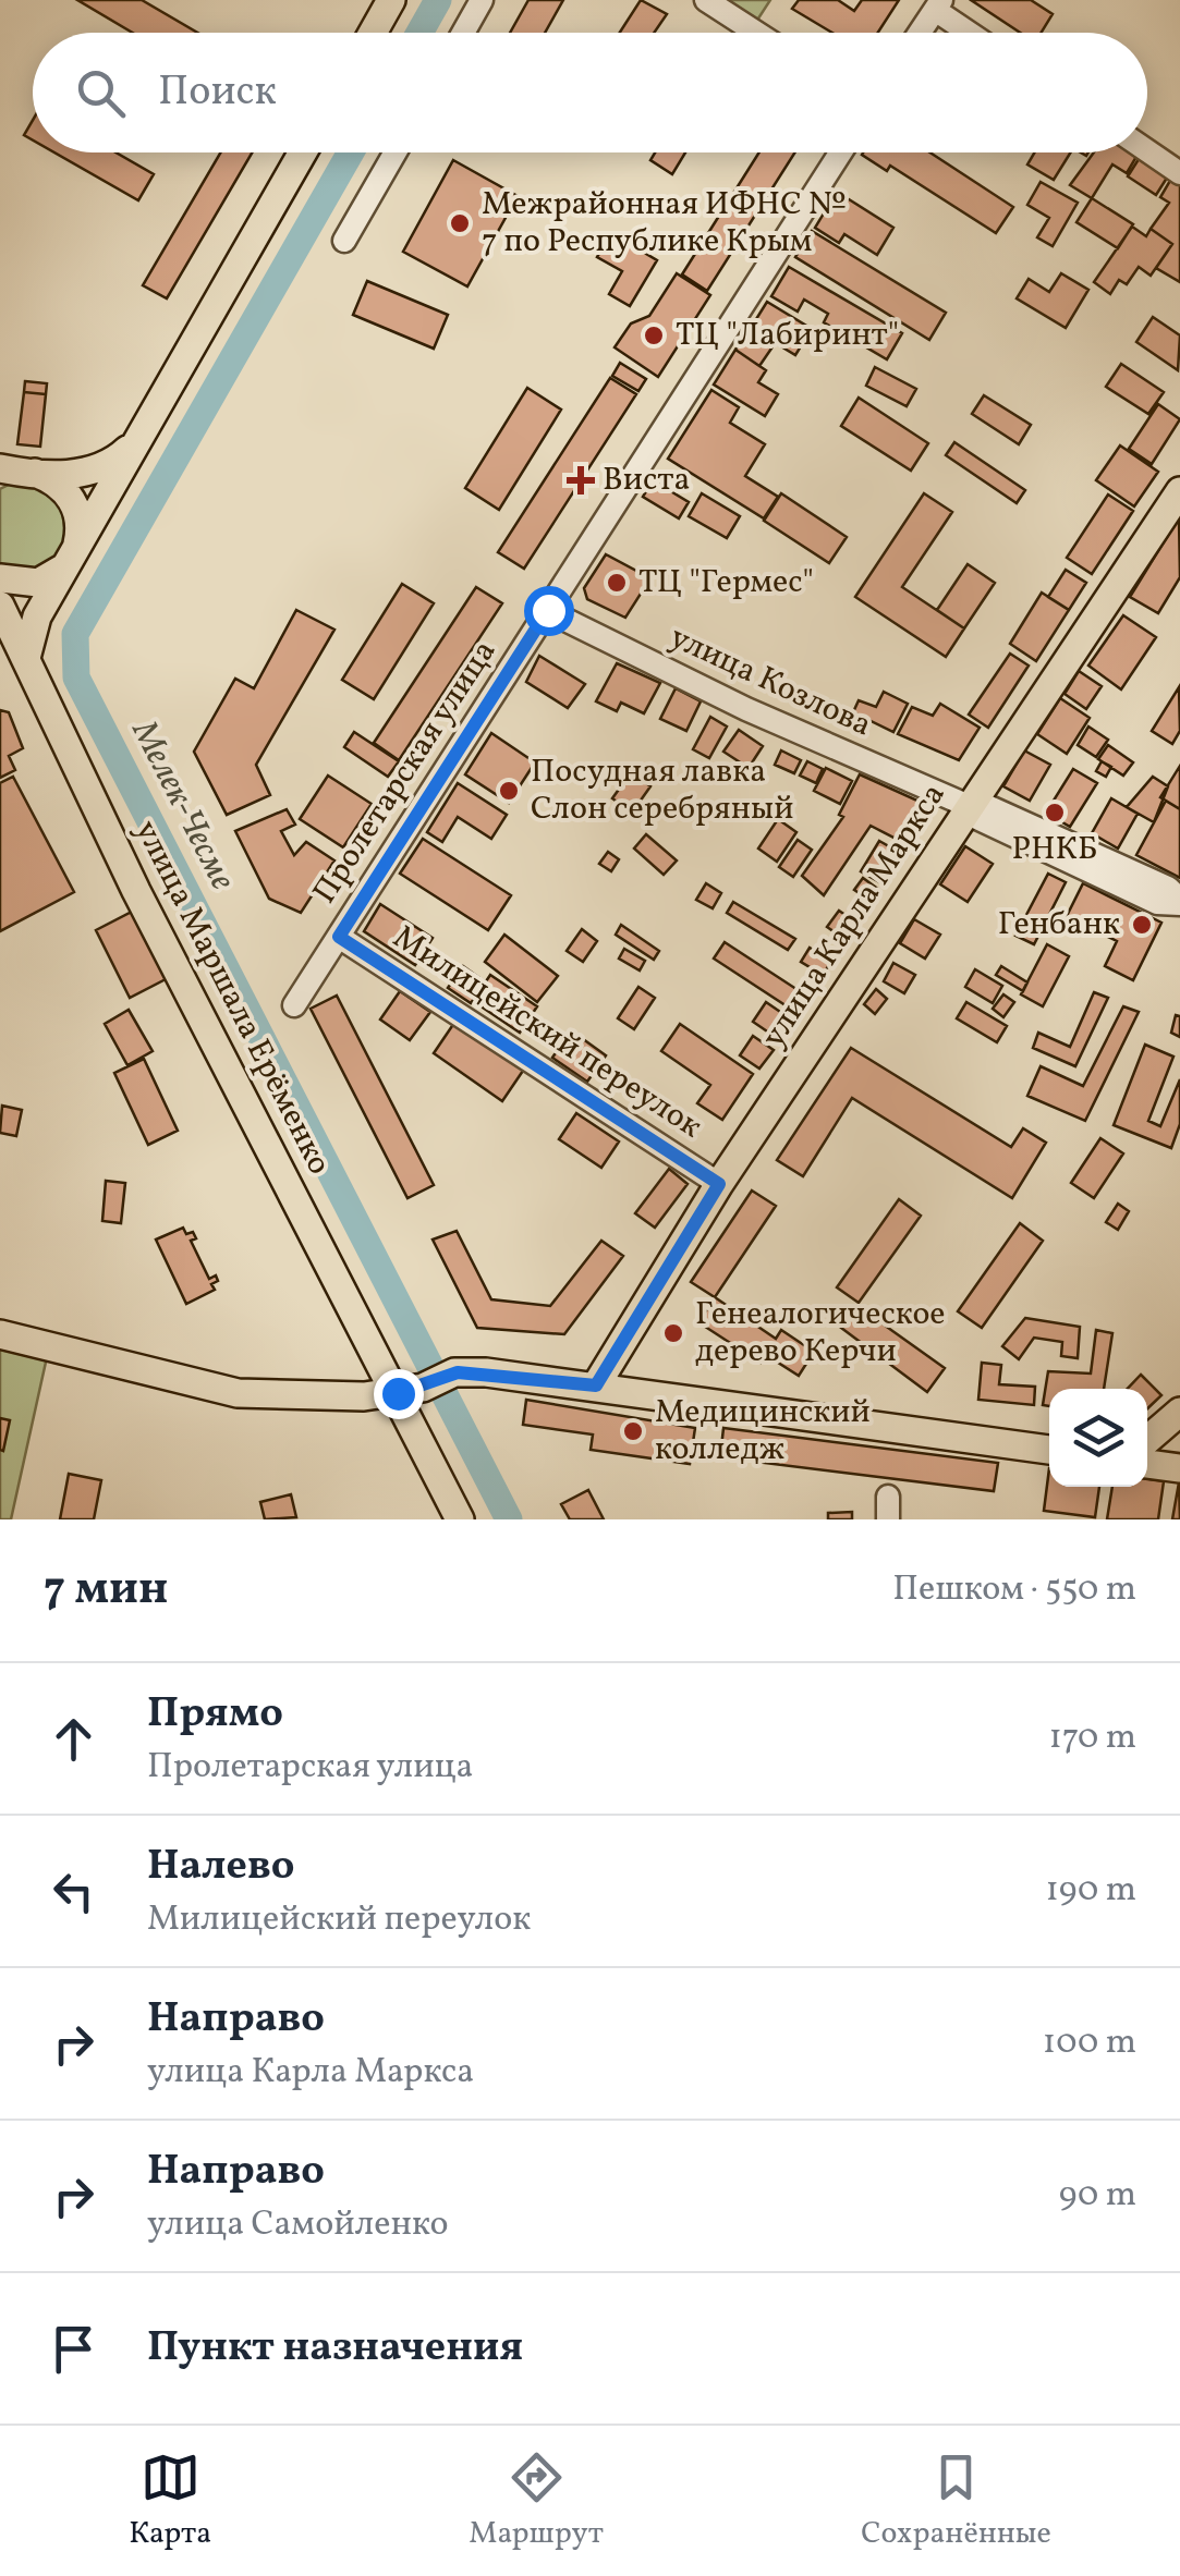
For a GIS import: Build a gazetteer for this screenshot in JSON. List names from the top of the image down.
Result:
{
  "streets": {
    "main road": ["улица Карла Маркса", "улица Маршала Ерёменко"],
    "street": ["улица Козлова", "Пролетарская улица", "Милицейский переулок"]
  },
  "crossings": [
    ["улица Козлова", "Пролетарская улица"],
    ["улица Козлова", "улица Карла Маркса"],
    ["Пролетарская улица", "Милицейский переулок"],
    ["улица Карла Маркса", "Милицейский переулок"]
  ],
  "water": ["Мелек-Чесме"],
  "places": {
    "other": [
      "Межрайонная ИФНС № 7 по Республике Крым",
      "ТЦ \"Лабиринт\"",
      "ТЦ \"Гермес\"",
      "Посудная лавка Слон серебряный",
      "РНКБ",
      "Генбанк",
      "Генеалогическое дерево Керчи",
      "Медицинский колледж"
    ],
    "health": ["Виста"]
  },
  "page": {
    "search": "Поиск",
    "heading": ["7 мин", "Пешком · 550 m"],
    "list": [
      ["Прямо", "Пролетарская улица", "170 m"],
      ["Налево", "Милицейский переулок", "190 m"],
      ["Направо", "улица Карла Маркса", "100 m"],
      ["Направо", "улица Самойленко", "90 m"],
      "Пункт назначения"
    ],
    "nav": ["Карта", "Маршрут", "Сохранённые"]
  }
}
